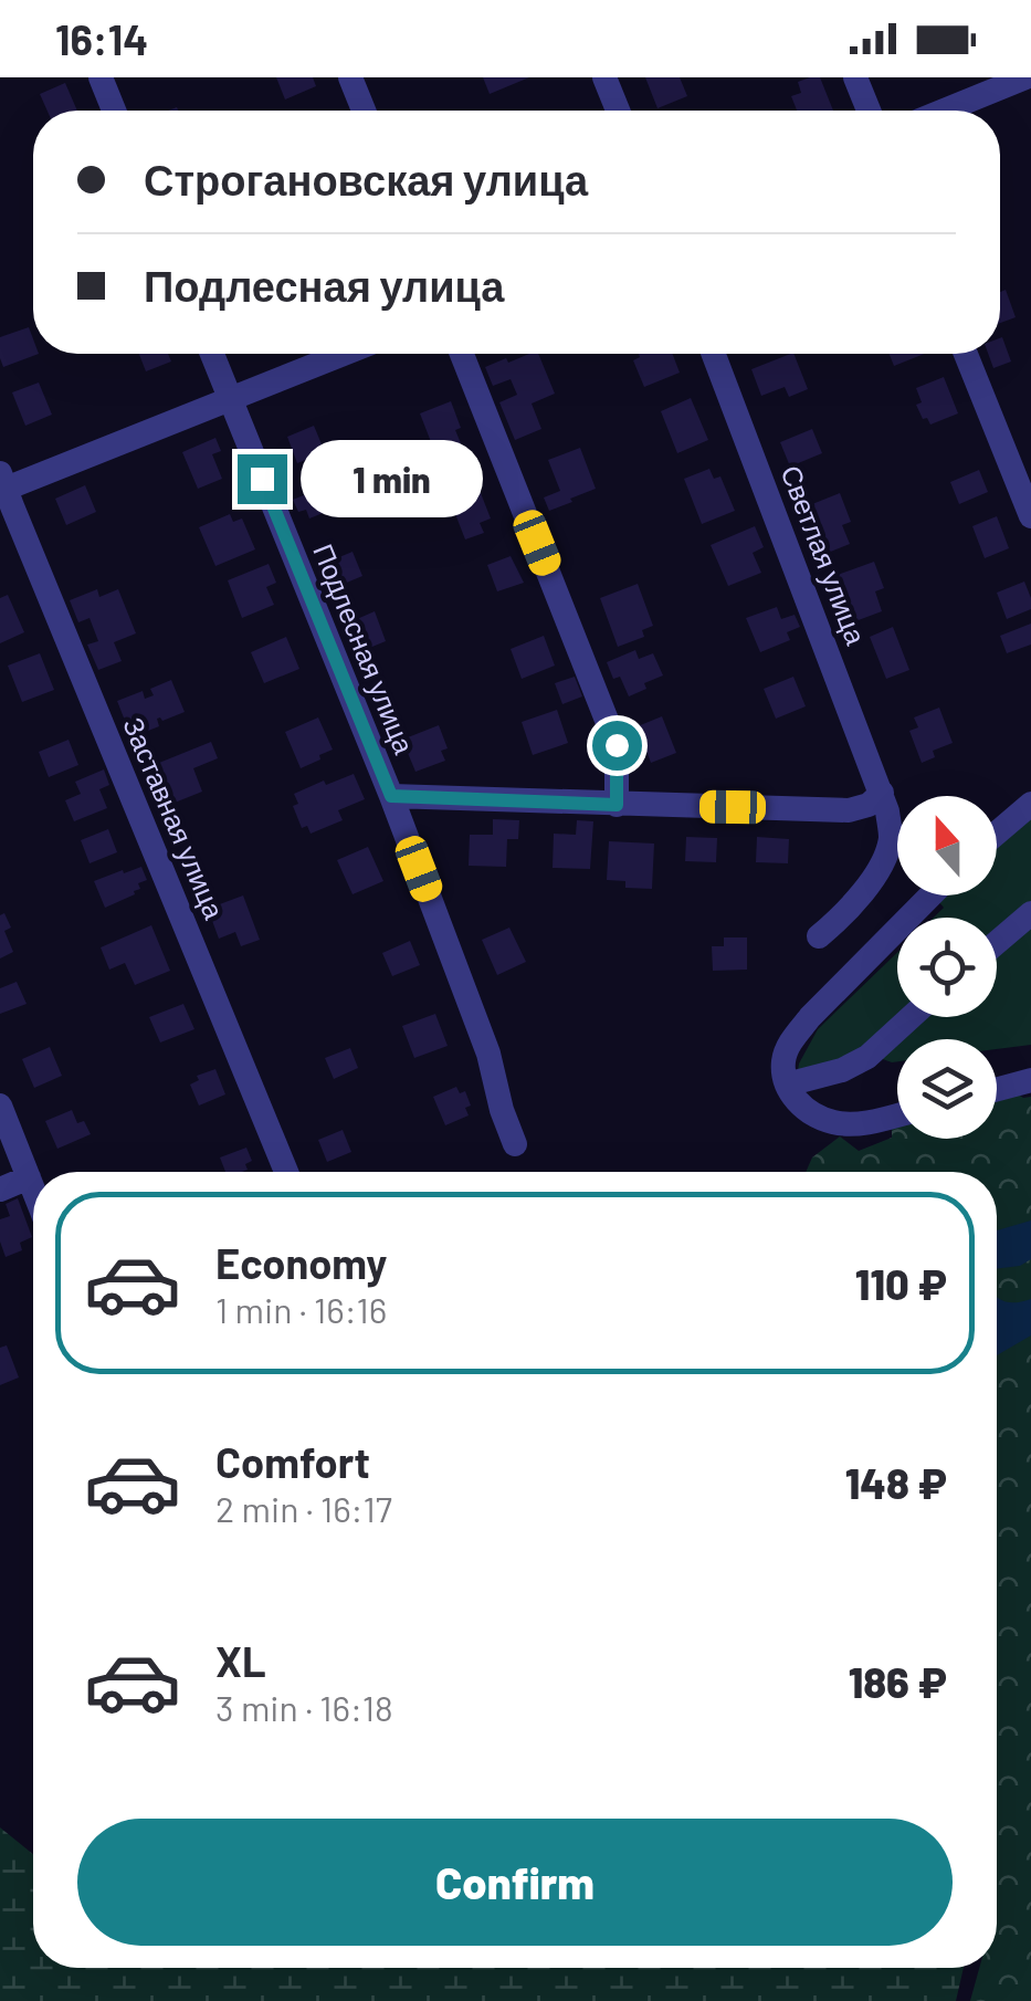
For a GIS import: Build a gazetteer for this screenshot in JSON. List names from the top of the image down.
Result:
{
  "streets": {
    "street": ["Светлая улица", "Подлесная улица", "Заставная улица"]
  },
  "north": "top",
  "page": {
    "status": "16:14",
    "banner": ["Строгановская улица", "Подлесная улица"],
    "bubble": "1 min",
    "list": [
      {
        "name": "Economy",
        "note": "1 min · 16:16",
        "value": "110 ₽"
      },
      {
        "name": "Comfort",
        "note": "2 min · 16:17",
        "value": "148 ₽"
      },
      {
        "name": "XL",
        "note": "3 min · 16:18",
        "value": "186 ₽"
      }
    ],
    "buttons": "Confirm"
  }
}
